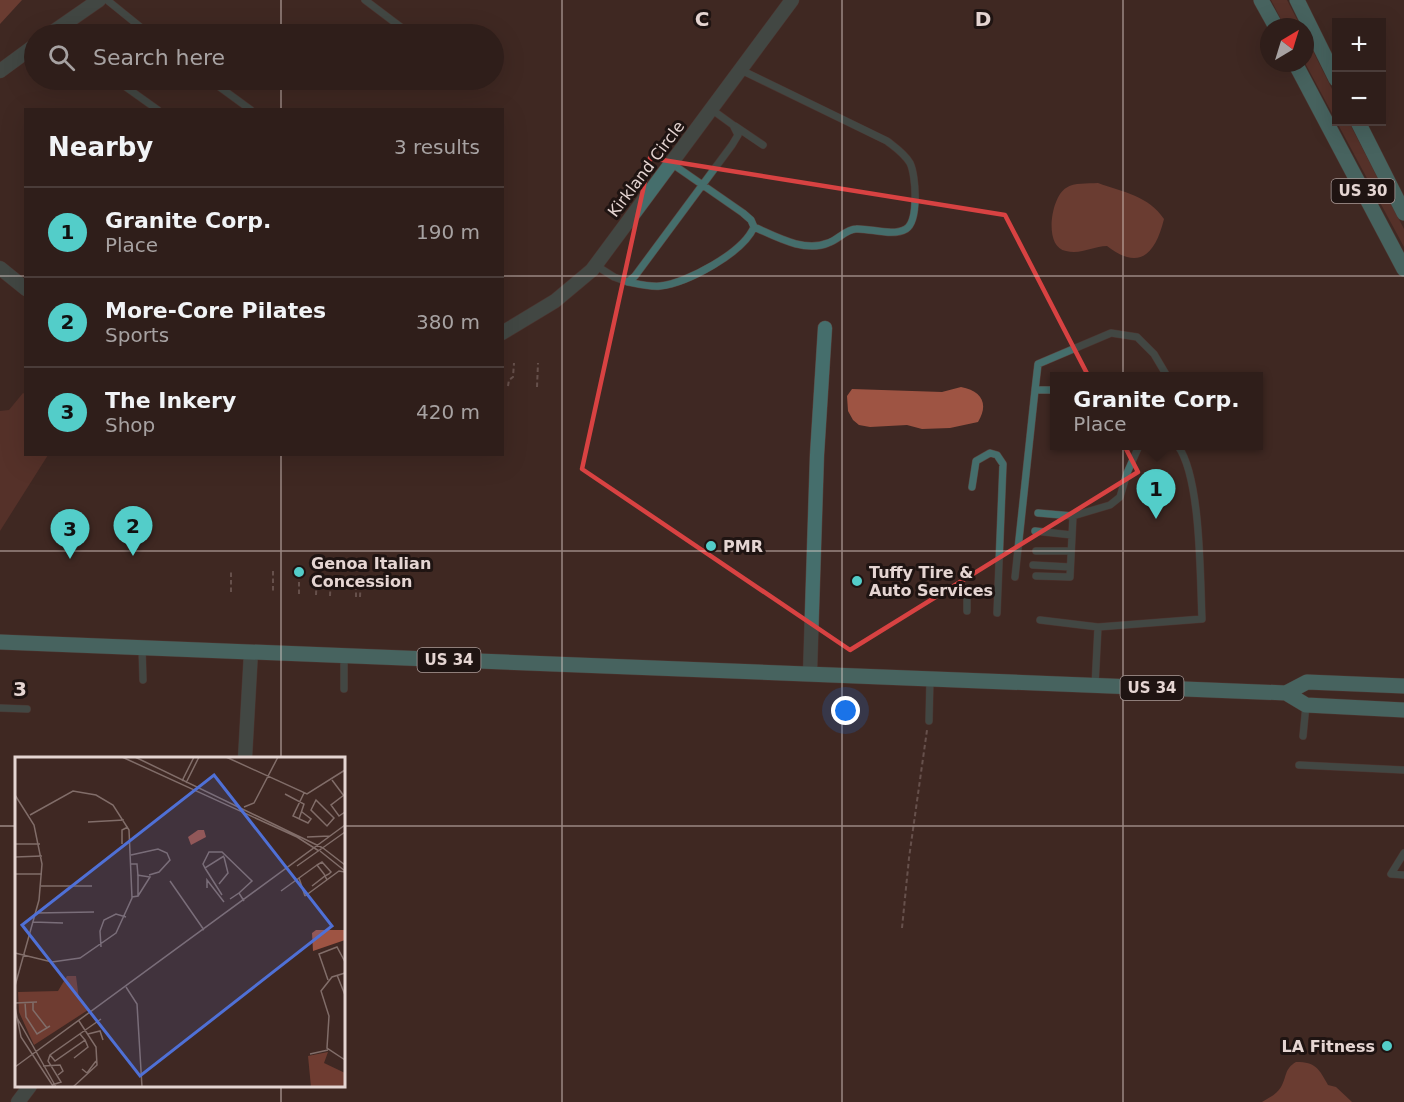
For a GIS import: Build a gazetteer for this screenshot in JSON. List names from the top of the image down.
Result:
{
  "streets": {
    "main road": ["US 30", "US 34"],
    "street": ["Kirkland Circle"]
  },
  "places": [
    "PMR",
    "Genoa Italian Concession",
    "Tuffy Tire & Auto Services",
    "LA Fitness"
  ],
  "north": "top right",
  "page": {
    "map_buttons": ["+", "−"],
    "search": "Search here",
    "heading": ["Nearby", "3 results"],
    "list": [
      {
        "mark": "1",
        "name": "Granite Corp.",
        "note": "Place",
        "value": "190 m"
      },
      {
        "mark": "2",
        "name": "More-Core Pilates",
        "note": "Sports",
        "value": "380 m"
      },
      {
        "mark": "3",
        "name": "The Inkery",
        "note": "Shop",
        "value": "420 m"
      }
    ],
    "popup": ["Granite Corp.", "Place"],
    "pins": ["1", "2", "3"]
  },
  "grid": {
    "columns": ["C", "D"],
    "rows": ["3"]
  }
}
